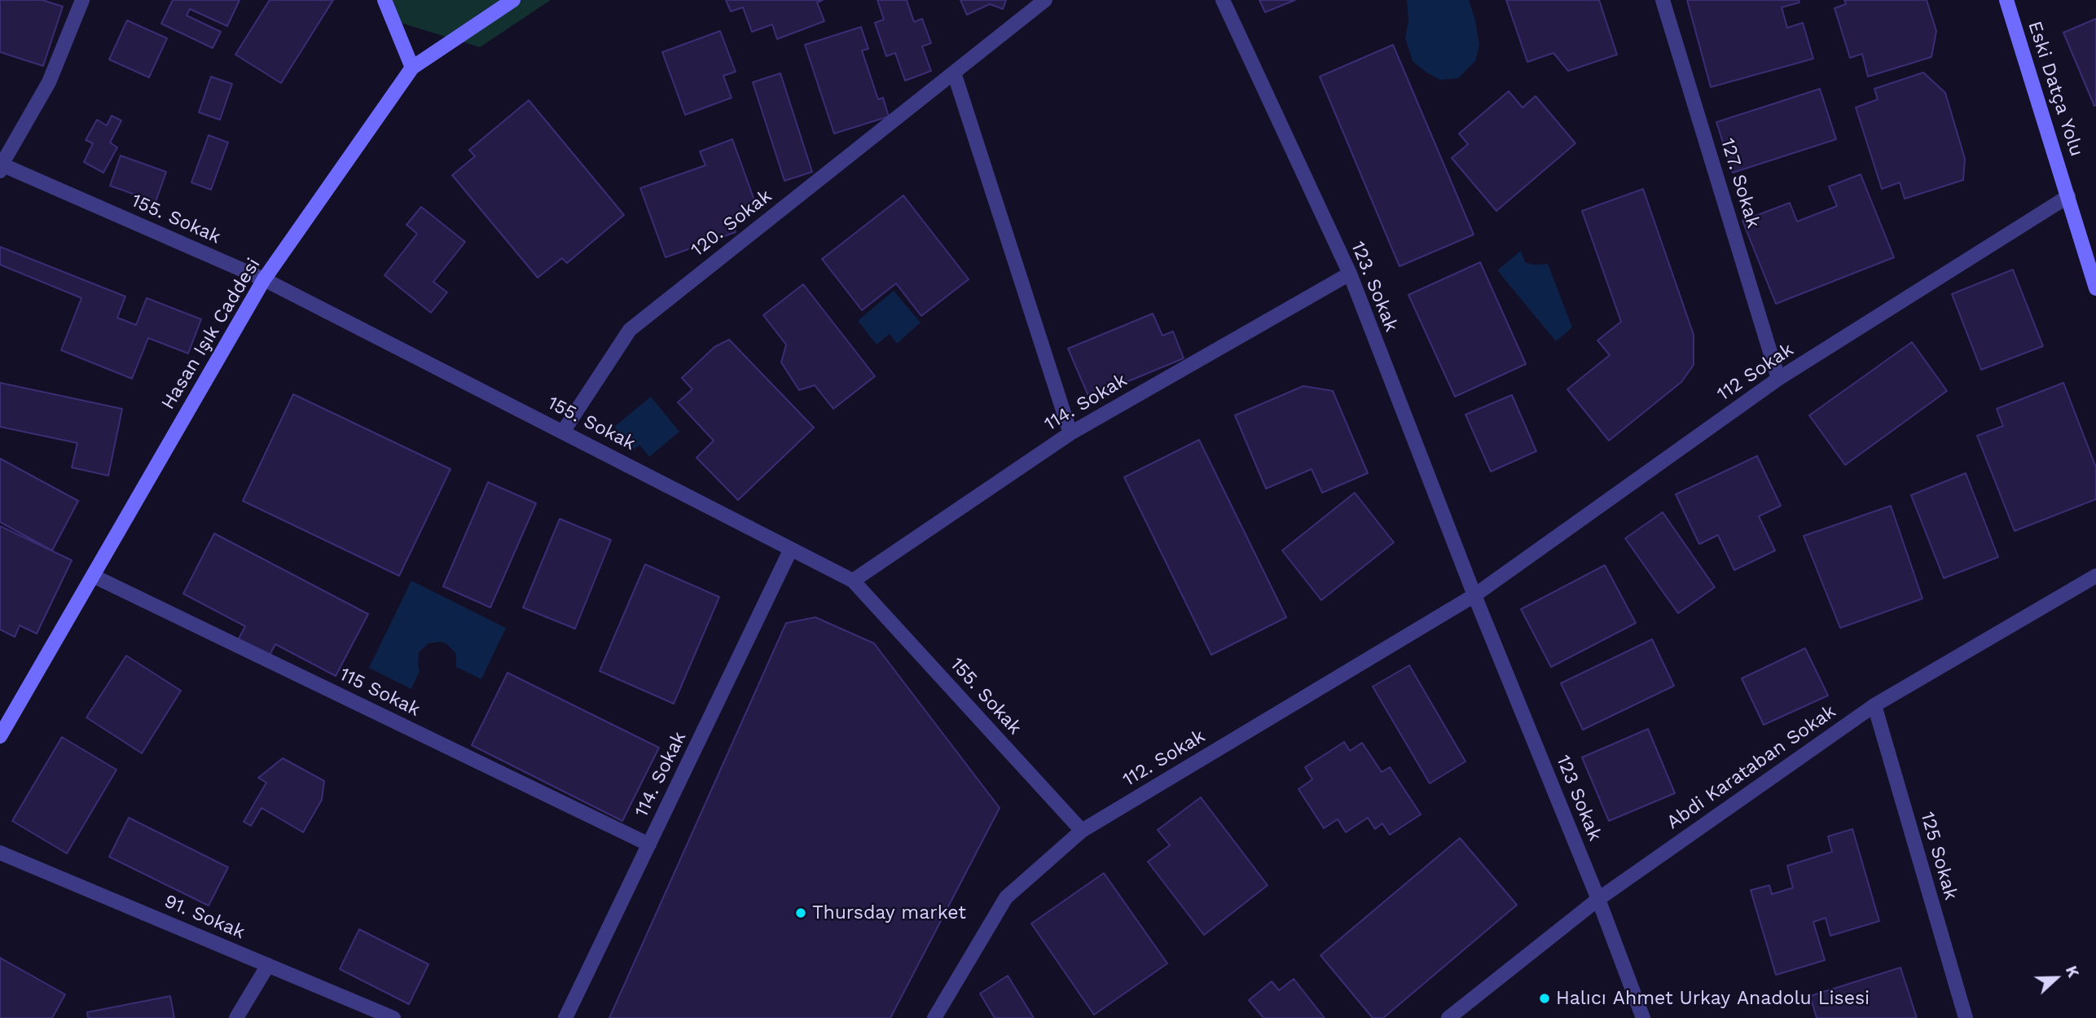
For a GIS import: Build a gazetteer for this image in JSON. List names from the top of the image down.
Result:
{
  "streets": {
    "street": [
      "Eski Datça Yolu",
      "127. Sokak",
      "155. Sokak",
      "120. Sokak",
      "123. Sokak",
      "Hasan Işık Caddesi",
      "112 Sokak",
      "114. Sokak",
      "115 Sokak",
      "112. Sokak",
      "Abdi Karataban Sokak",
      "123 Sokak",
      "125 Sokak",
      "91. Sokak"
    ]
  },
  "crossings": [
    ["Eski Datça Yolu", "112 Sokak"],
    ["127. Sokak", "112 Sokak"],
    ["155. Sokak", "120. Sokak"],
    ["155. Sokak", "Hasan Işık Caddesi"],
    ["155. Sokak", "114. Sokak"],
    ["155. Sokak", "112. Sokak"],
    ["123. Sokak", "112 Sokak"],
    ["123. Sokak", "114. Sokak"],
    ["123. Sokak", "112. Sokak"],
    ["123. Sokak", "123 Sokak"],
    ["Hasan Işık Caddesi", "115 Sokak"],
    ["112 Sokak", "112. Sokak"],
    ["112 Sokak", "123 Sokak"],
    ["114. Sokak", "115 Sokak"],
    ["112. Sokak", "123 Sokak"],
    ["Abdi Karataban Sokak", "123 Sokak"],
    ["Abdi Karataban Sokak", "125 Sokak"]
  ],
  "places": ["Thursday market", "Halıcı Ahmet Urkay Anadolu Lisesi"],
  "north": "right"
}
